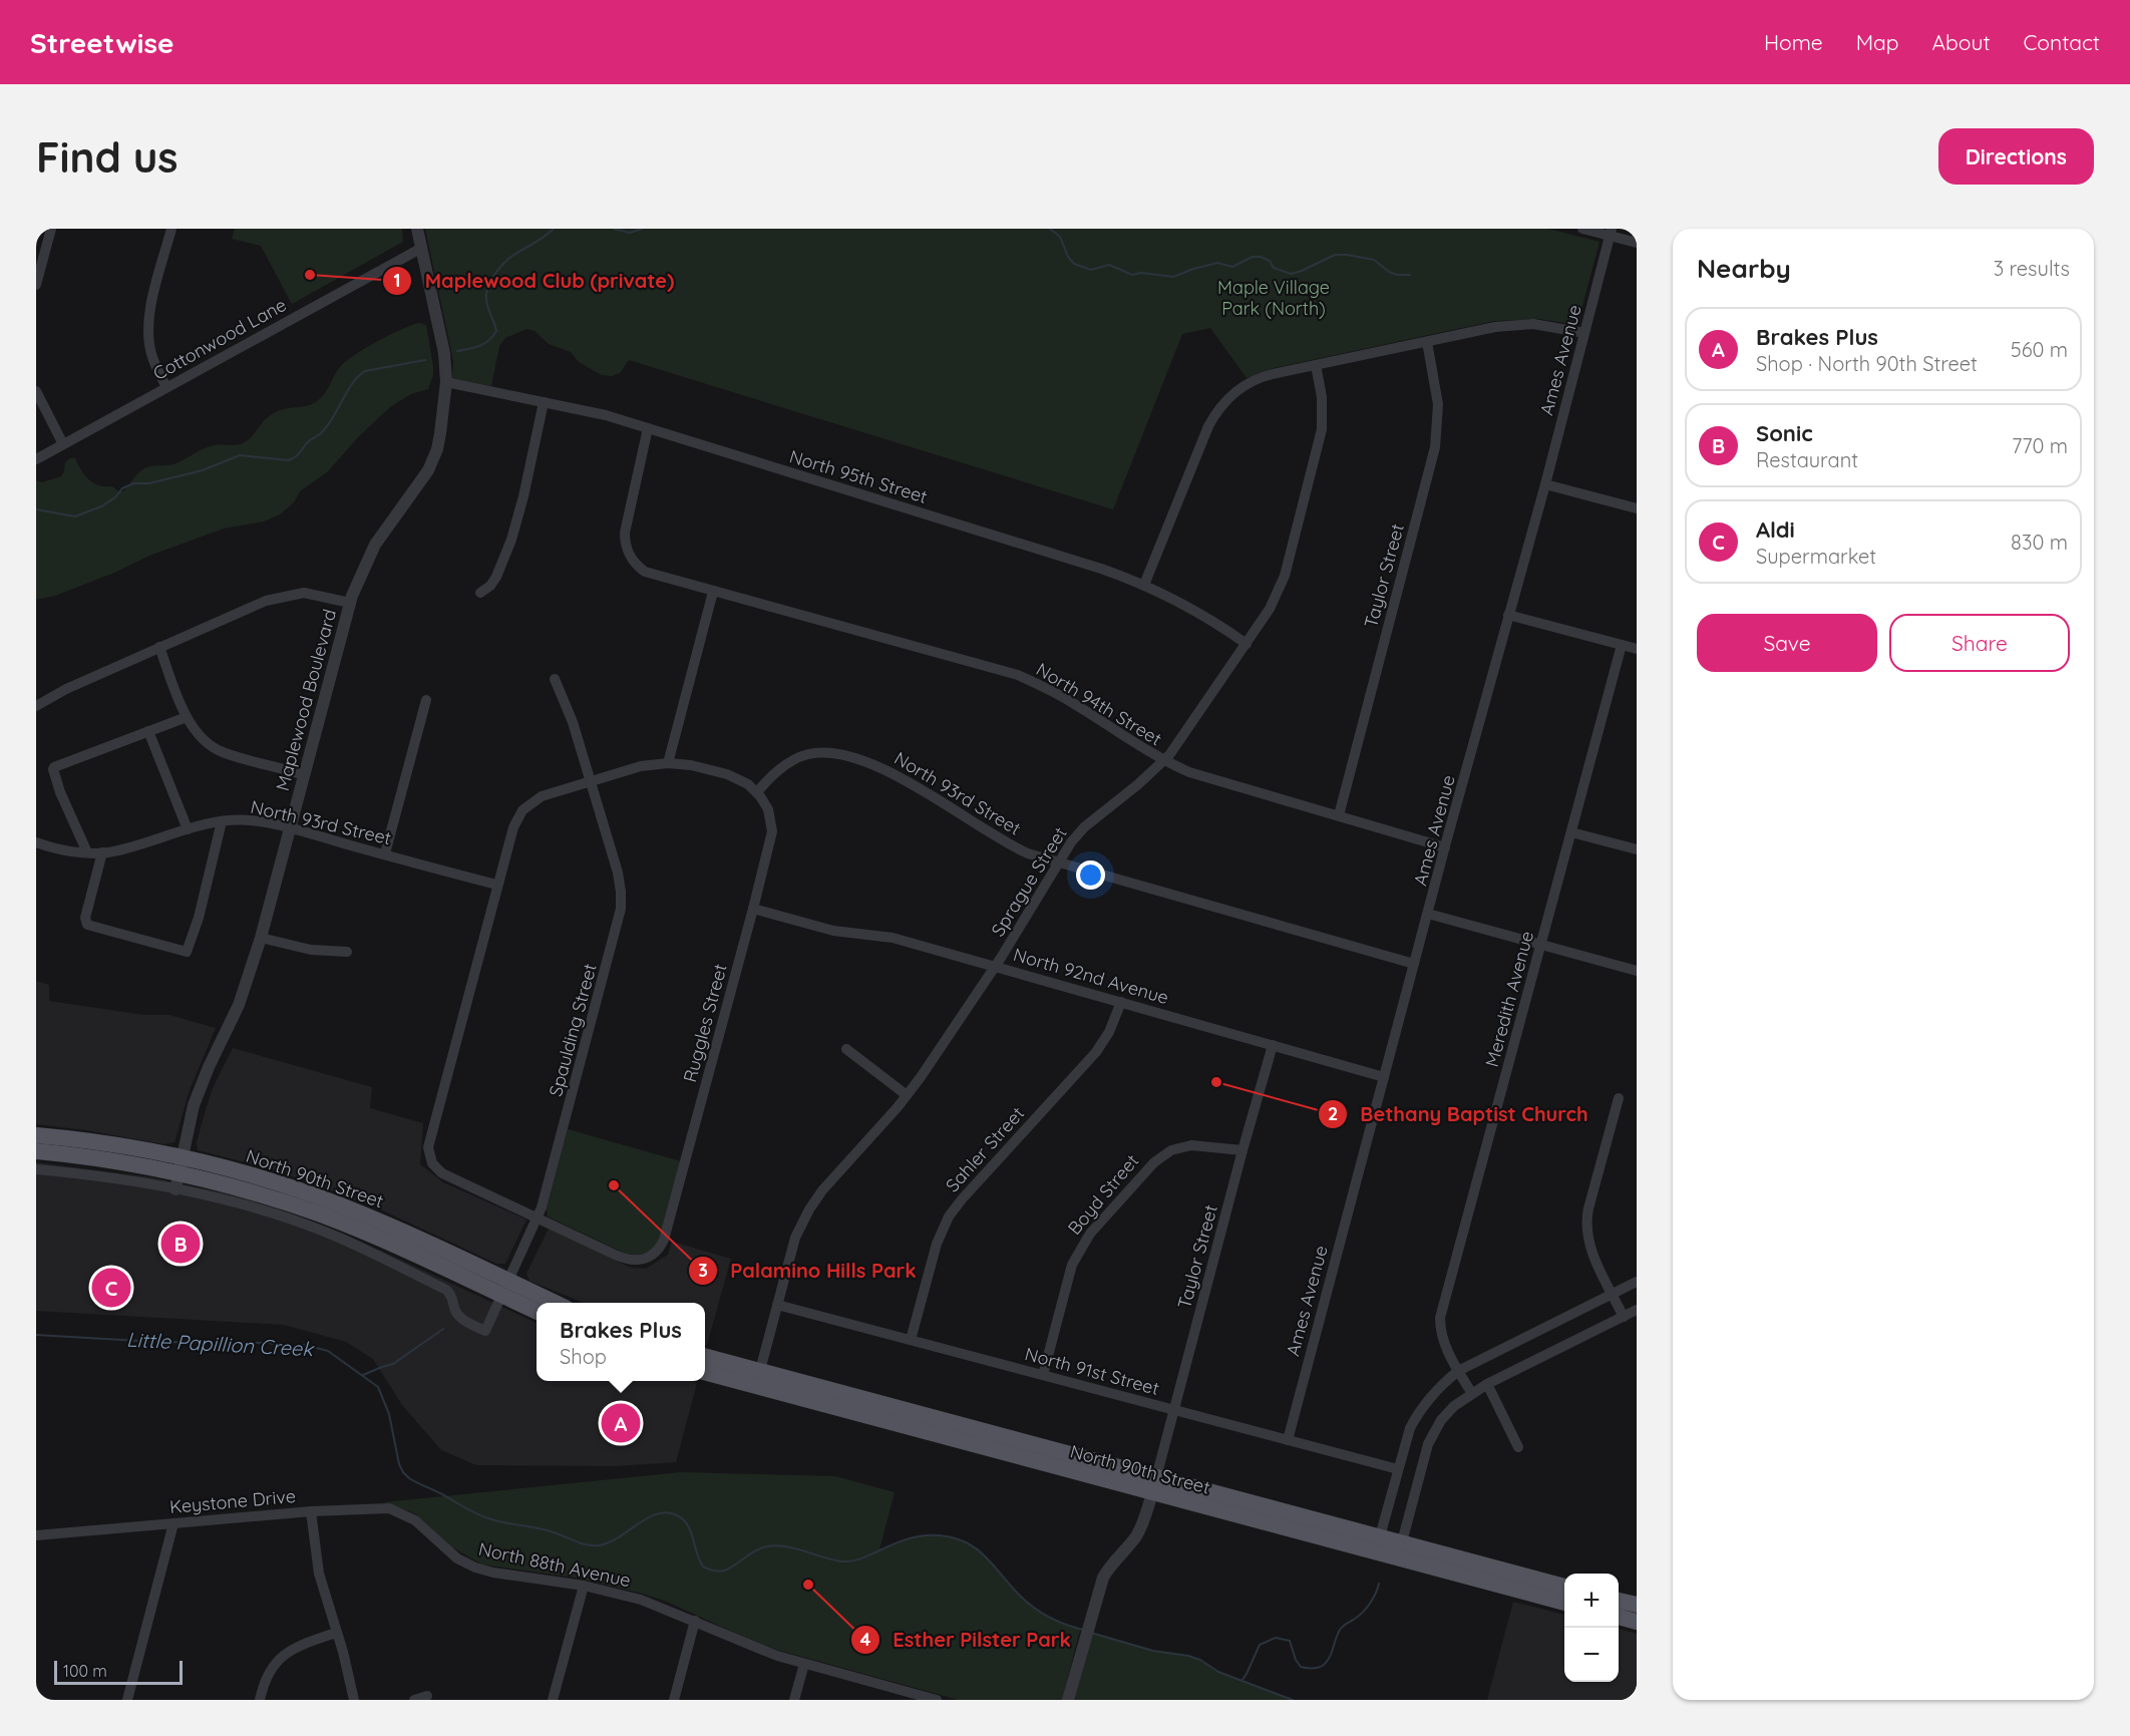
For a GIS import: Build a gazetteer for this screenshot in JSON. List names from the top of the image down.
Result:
{
  "streets": {
    "main road": ["North 90th Street"],
    "street": [
      "Cottonwood Lane",
      "Ames Avenue",
      "North 95th Street",
      "Taylor Street",
      "Maplewood Boulevard",
      "North 94th Street",
      "North 93rd Street",
      "Sprague Street",
      "North 92nd Avenue",
      "Meredith Avenue",
      "Ruggles Street",
      "Spaulding Street",
      "Sahler Street",
      "Boyd Street",
      "North 91st Street",
      "Keystone Drive",
      "North 88th Avenue"
    ]
  },
  "crossings": [
    ["Cottonwood Lane", "Maplewood Boulevard"],
    ["Ames Avenue", "North 94th Street"],
    ["Ames Avenue", "North 93rd Street"],
    ["Ames Avenue", "North 92nd Avenue"],
    ["Ames Avenue", "North 91st Street"],
    ["North 95th Street", "Maplewood Boulevard"],
    ["North 95th Street", "North 94th Street"],
    ["North 95th Street", "Sprague Street"],
    ["Taylor Street", "North 94th Street"],
    ["Taylor Street", "North 92nd Avenue"],
    ["Taylor Street", "North 90th Street"],
    ["Taylor Street", "Boyd Street"],
    ["Taylor Street", "North 91st Street"],
    ["Maplewood Boulevard", "North 93rd Street"],
    ["Maplewood Boulevard", "Spaulding Street"],
    ["Maplewood Boulevard", "North 90th Street"],
    ["North 94th Street", "Sprague Street"],
    ["North 93rd Street", "Sprague Street"],
    ["North 93rd Street", "Ruggles Street"],
    ["Sprague Street", "North 92nd Avenue"],
    ["Sprague Street", "North 90th Street"],
    ["Sprague Street", "North 91st Street"],
    ["North 92nd Avenue", "Ruggles Street"],
    ["North 92nd Avenue", "Sahler Street"],
    ["Ruggles Street", "Spaulding Street"],
    ["Spaulding Street", "North 90th Street"],
    ["Sahler Street", "North 91st Street"],
    ["Boyd Street", "North 91st Street"],
    ["Keystone Drive", "North 88th Avenue"]
  ],
  "water": ["Little Papillion Creek"],
  "parks": ["Maple Village Park (North)"],
  "places": [
    "Maplewood Club (private)",
    "Bethany Baptist Church",
    "Palamino Hills Park",
    "Esther Pilster Park"
  ],
  "scale_bar": "100 m",
  "page": {
    "header": "Streetwise",
    "nav": [
      "Home",
      "Map",
      "About",
      "Contact"
    ],
    "buttons": [
      "Directions",
      ["Save", "Share"]
    ],
    "title": "Find us",
    "heading": ["Nearby", "3 results"],
    "list": [
      {
        "mark": "A",
        "name": "Brakes Plus",
        "note": "Shop · North 90th Street",
        "value": "560 m"
      },
      {
        "mark": "B",
        "name": "Sonic",
        "note": "Restaurant",
        "value": "770 m"
      },
      {
        "mark": "C",
        "name": "Aldi",
        "note": "Supermarket",
        "value": "830 m"
      }
    ],
    "pins": ["B", "C", "A"],
    "popup": ["Brakes Plus", "Shop"],
    "map_buttons": ["+", "−"],
    "scale": "100 m"
  }
}
